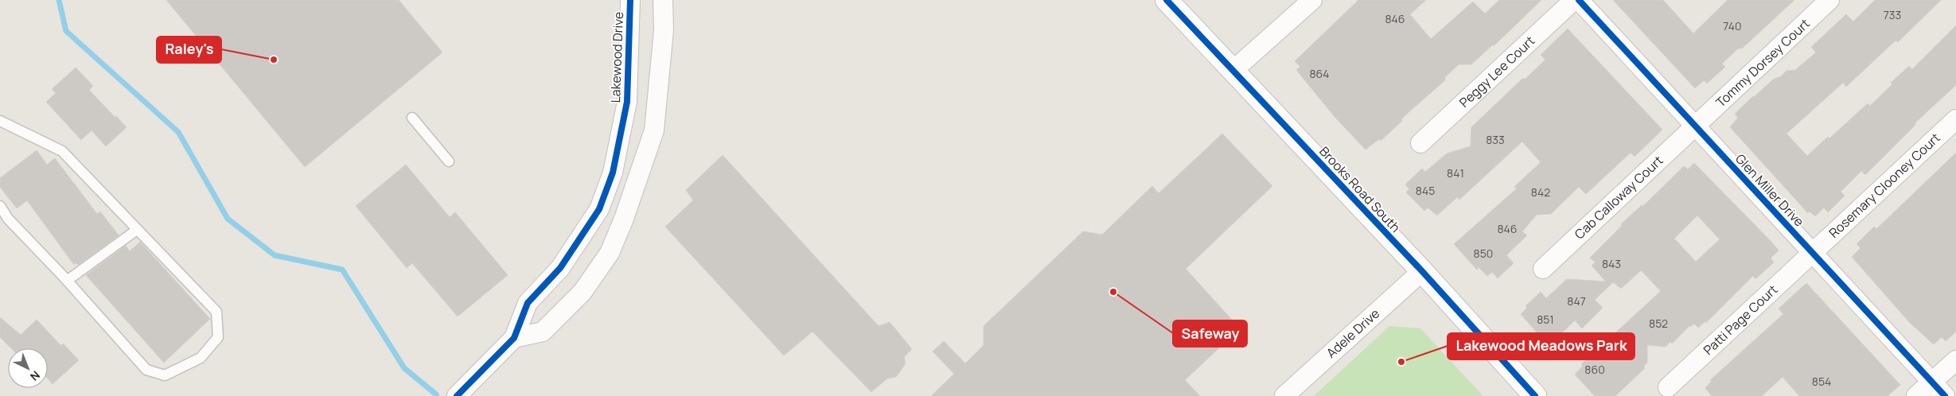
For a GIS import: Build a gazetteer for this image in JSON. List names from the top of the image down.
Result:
{
  "streets": {
    "street": [
      "Lakewood Drive",
      "Tommy Dorsey Court",
      "Peggy Lee Court",
      "Rosemary Clooney Court",
      "Brooks Road South",
      "Glen Miller Drive",
      "Cab Calloway Court",
      "Patti Page Court",
      "Adele Drive"
    ]
  },
  "crossings": [
    ["Tommy Dorsey Court", "Glen Miller Drive"],
    ["Tommy Dorsey Court", "Cab Calloway Court"],
    ["Rosemary Clooney Court", "Glen Miller Drive"],
    ["Rosemary Clooney Court", "Patti Page Court"],
    ["Brooks Road South", "Adele Drive"],
    ["Glen Miller Drive", "Cab Calloway Court"],
    ["Glen Miller Drive", "Patti Page Court"]
  ],
  "places": ["Raley's", "Safeway", "Lakewood Meadows Park"],
  "house_numbers": [
    "733",
    "846",
    "740",
    "864",
    "833",
    "841",
    "845",
    "842",
    "846",
    "850",
    "843",
    "847",
    "851",
    "852",
    "860",
    "854"
  ],
  "north": "bottom right"
}
